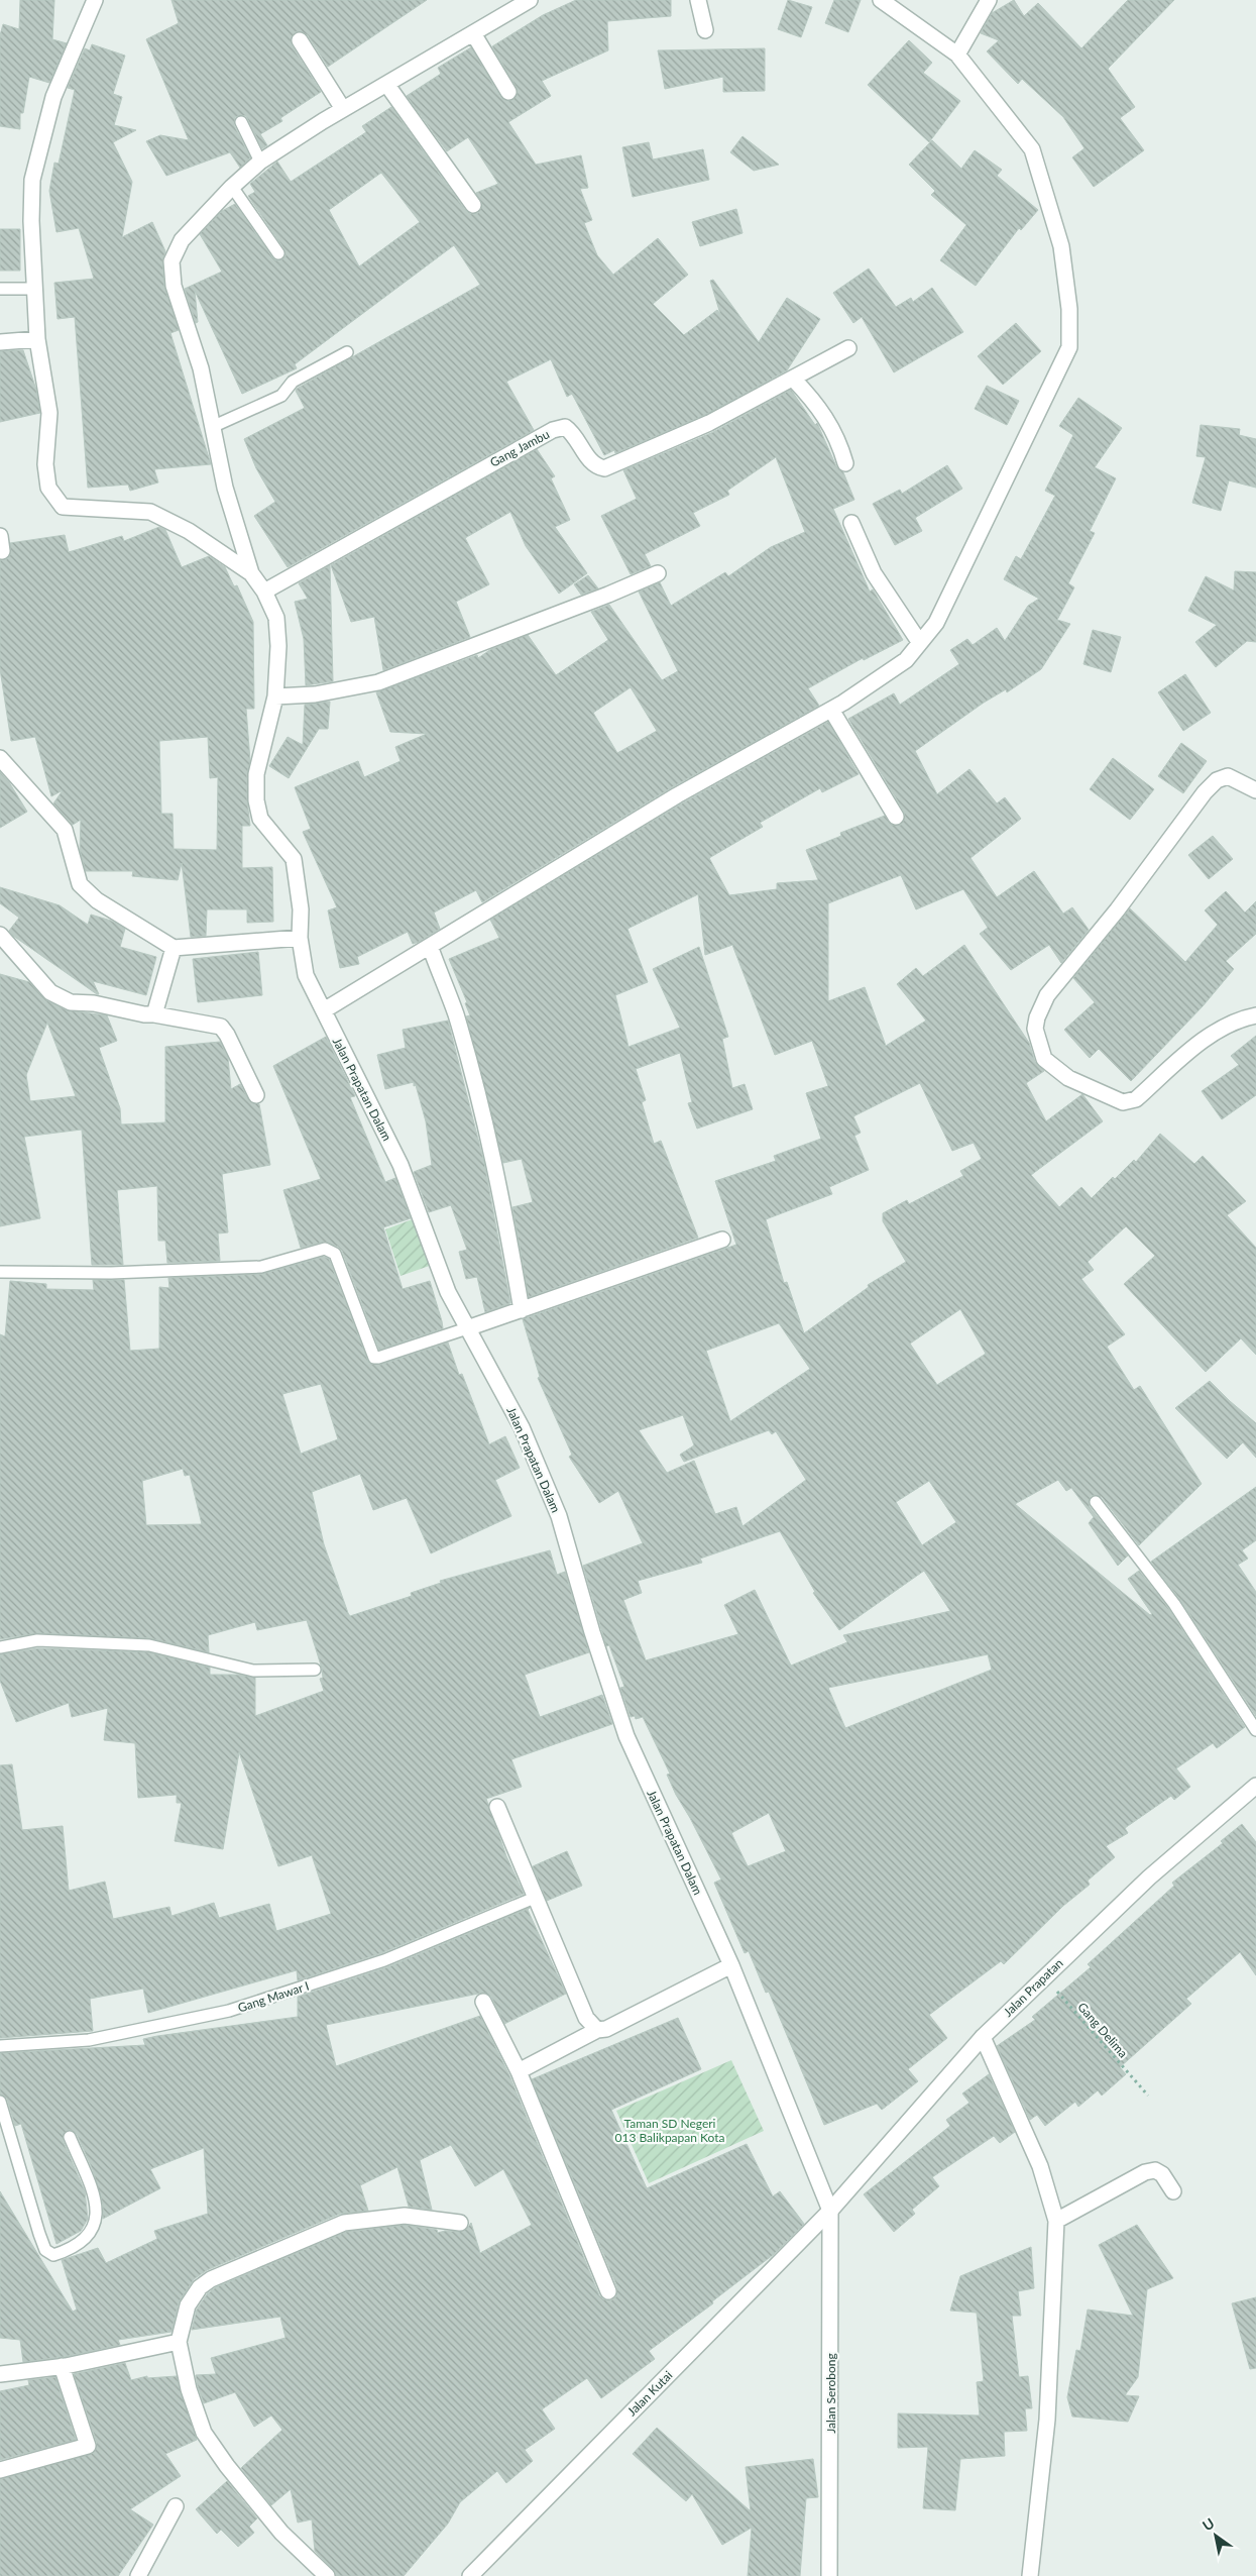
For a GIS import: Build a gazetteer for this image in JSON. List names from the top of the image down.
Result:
{
  "streets": {
    "street": [
      "Gang Jambu",
      "Jalan Prapatan Dalam",
      "Jalan Prapatan",
      "Jalan Kutai",
      "Jalan Serobong"
    ],
    "lane": ["Gang Mawar I"],
    "path": ["Gang Delima"]
  },
  "crossings": [
    ["Gang Jambu", "Jalan Prapatan Dalam"],
    ["Jalan Prapatan Dalam", "Jalan Prapatan"],
    ["Jalan Prapatan Dalam", "Jalan Kutai"],
    ["Jalan Prapatan Dalam", "Jalan Serobong"],
    ["Jalan Prapatan", "Gang Delima"],
    ["Jalan Prapatan", "Jalan Kutai"],
    ["Jalan Prapatan", "Jalan Serobong"],
    ["Jalan Kutai", "Jalan Serobong"]
  ],
  "parks": ["Taman SD Negeri 013 Balikpapan Kota"],
  "north": "top left"
}
